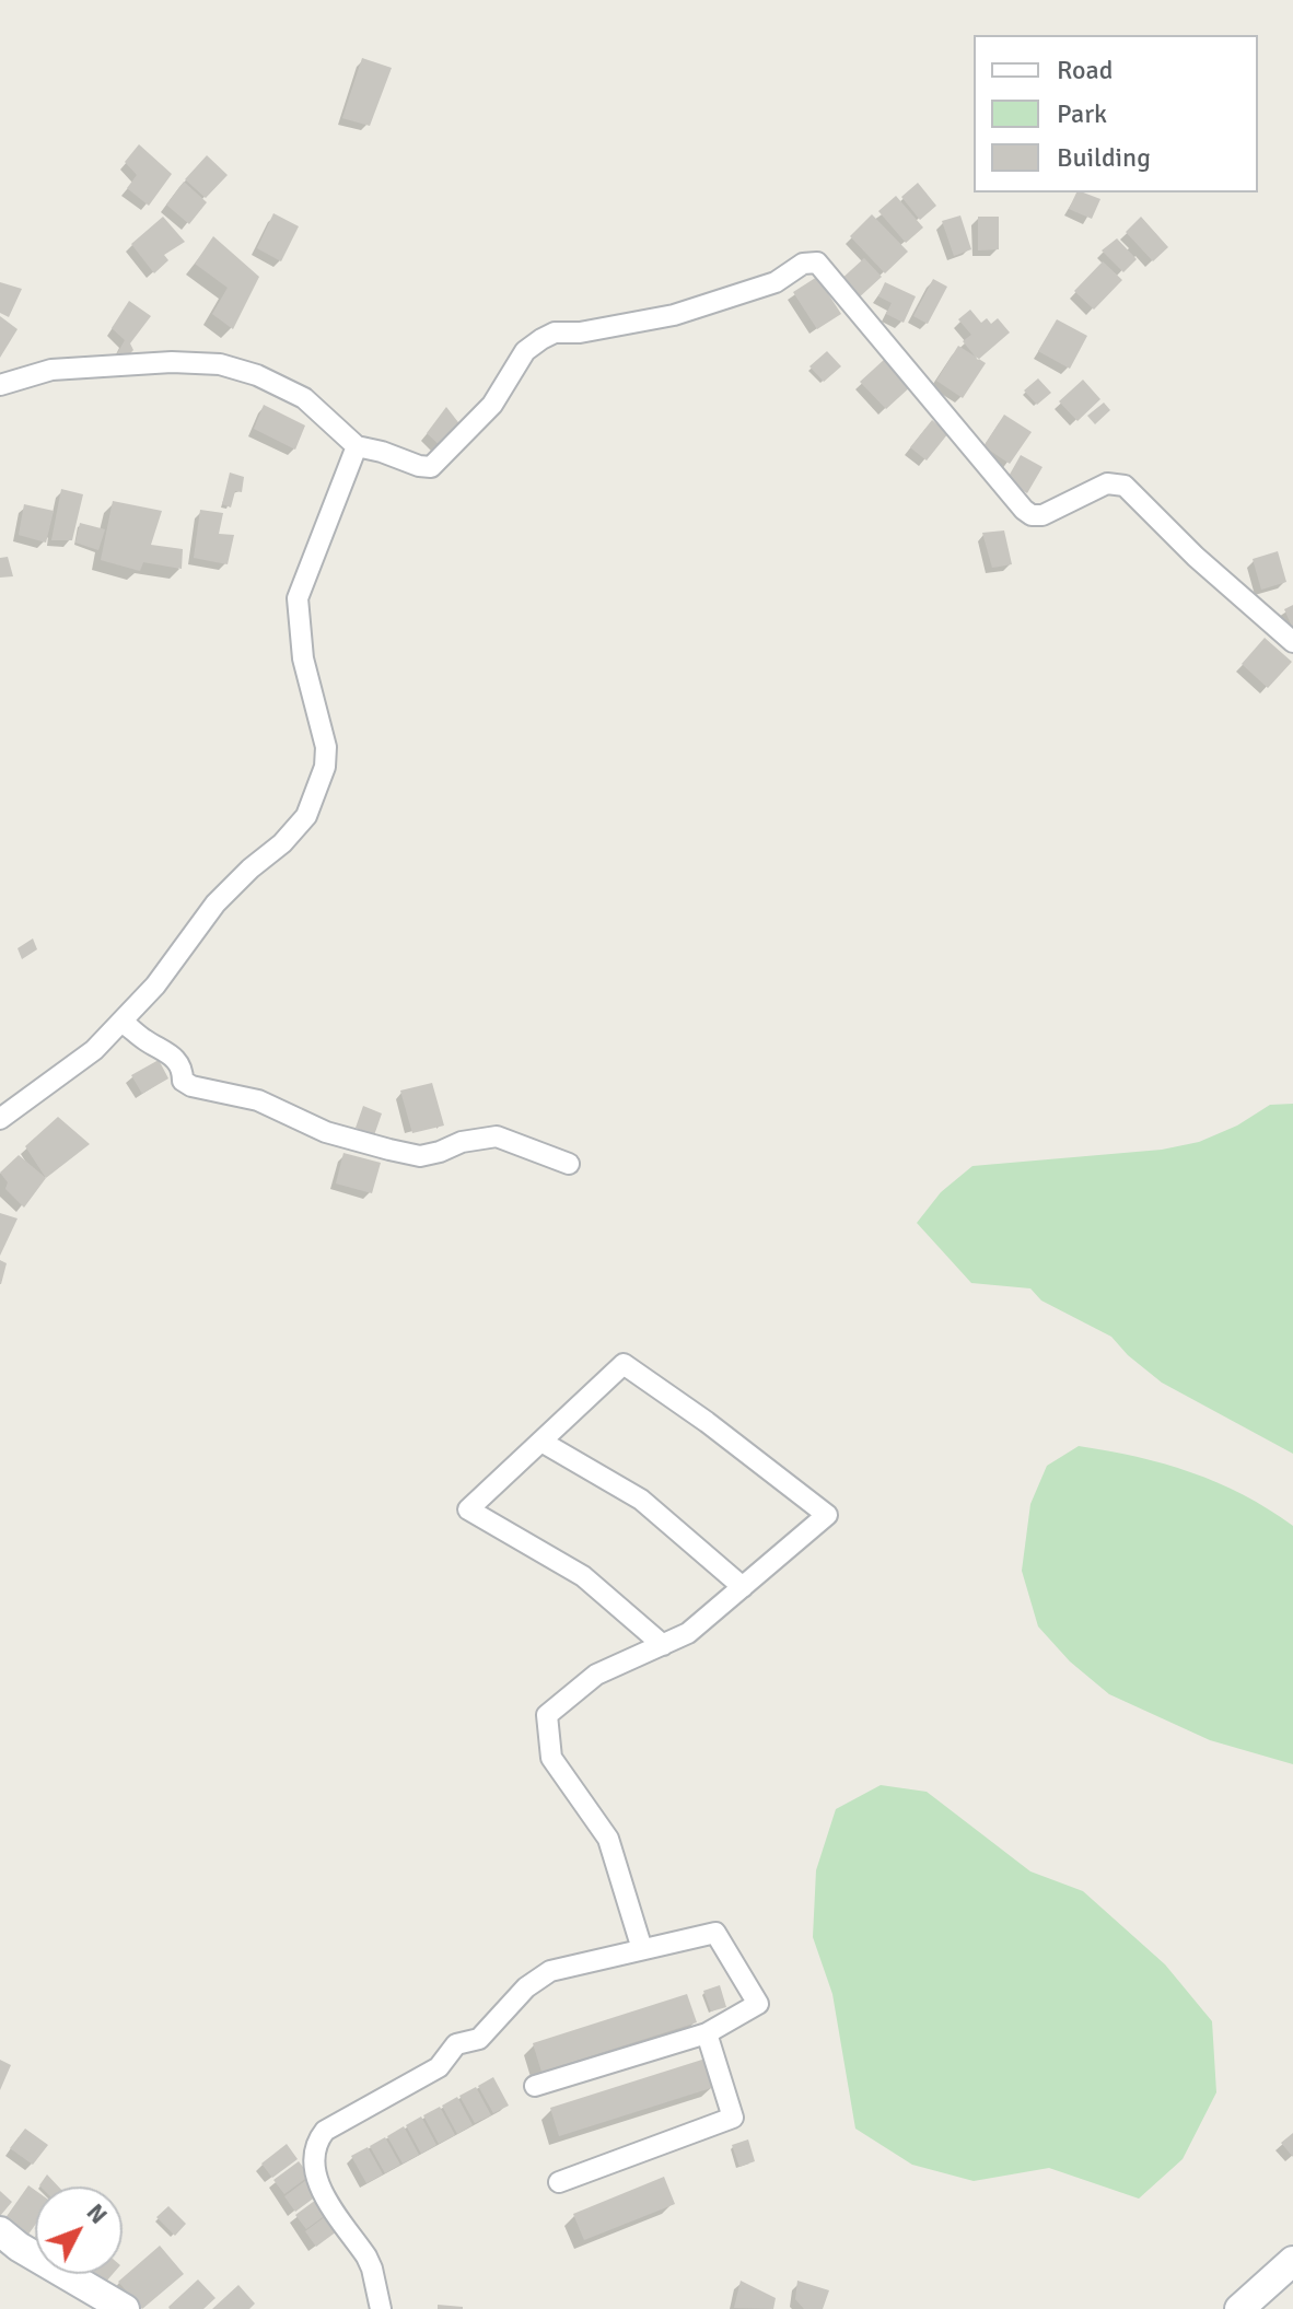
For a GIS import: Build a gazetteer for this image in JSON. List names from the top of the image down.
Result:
{
  "legend": ["Road", "Park", "Building"],
  "north": "top right"
}
